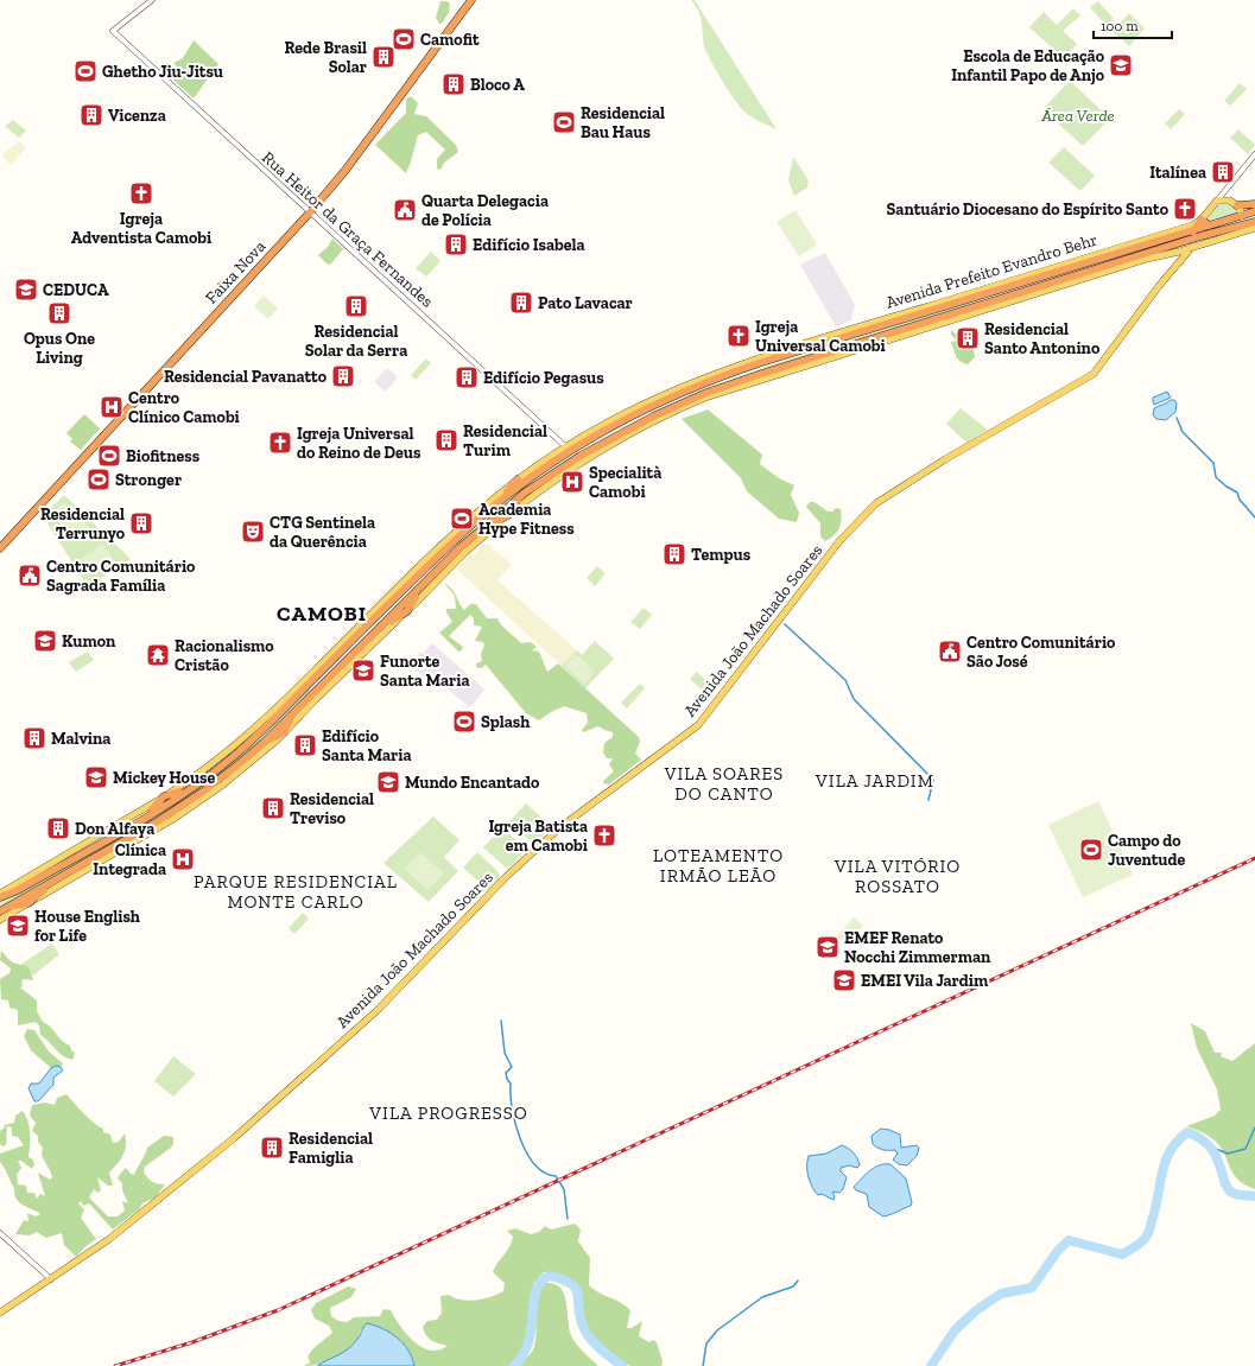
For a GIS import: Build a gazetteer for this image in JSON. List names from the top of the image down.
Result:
{
  "streets": {
    "highway": ["Avenida Prefeito Evandro Behr", "Faixa Nova"],
    "main road": ["Avenida João Machado Soares"],
    "street": ["Rua Heitor da Graça Fernandes"]
  },
  "crossings": [
    ["Rua Heitor da Graça Fernandes", "Avenida Prefeito Evandro Behr"],
    ["Rua Heitor da Graça Fernandes", "Faixa Nova"],
    ["Avenida Prefeito Evandro Behr", "Avenida João Machado Soares"]
  ],
  "districts": [
    "CAMOBI",
    "VILA SOARES DO CANTO",
    "VILA JARDIM",
    "LOTEAMENTO IRMÃO LEÃO",
    "VILA VITÓRIO ROSSATO",
    "PARQUE RESIDENCIAL MONTE CARLO",
    "VILA PROGRESSO"
  ],
  "parks": ["Área Verde"],
  "places": {
    "sports": [
      "Camofit",
      "Ghetho Jiu-Jitsu",
      "Residencial Bau Haus",
      "Biofitness",
      "Stronger",
      "Academia Hype Fitness",
      "Splash",
      "Campo do Juventude"
    ],
    "building": [
      "Rede Brasil Solar",
      "Bloco A",
      "Vicenza",
      "Italínea",
      "Edifício Isabela",
      "Pato Lavacar",
      "Residencial Solar da Serra",
      "Opus One Living",
      "Residencial Santo Antonino",
      "Residencial Pavanatto",
      "Edifício Pegasus",
      "Residencial Turim",
      "Residencial Terrunyo",
      "Tempus",
      "Malvina",
      "Edifício Santa Maria",
      "Residencial Treviso",
      "Don Alfaya",
      "Residencial Famiglia"
    ],
    "school or university": [
      "Escola de Educação Infantil Papo de Anjo",
      "CEDUCA",
      "Kumon",
      "Funorte Santa Maria",
      "Mickey House",
      "Mundo Encantado",
      "House English for Life",
      "EMEF Renato Nocchi Zimmerman",
      "EMEI Vila Jardim"
    ],
    "church": [
      "Igreja Adventista Camobi",
      "Santuário Diocesano do Espírito Santo",
      "Igreja Universal Camobi",
      "Igreja Universal do Reino de Deus",
      "Igreja Batista em Camobi"
    ],
    "public building": ["Quarta Delegacia de Polícia", "Centro Comunitário Sagrada Família", "Centro Comunitário São José"],
    "hospital": ["Centro Clínico Camobi", "Specialità Camobi", "Clínica Integrada"],
    "theatre": ["CTG Sentinela da Querência"],
    "temple": ["Racionalismo Cristão"]
  },
  "scale_bar": "100 m"
}
